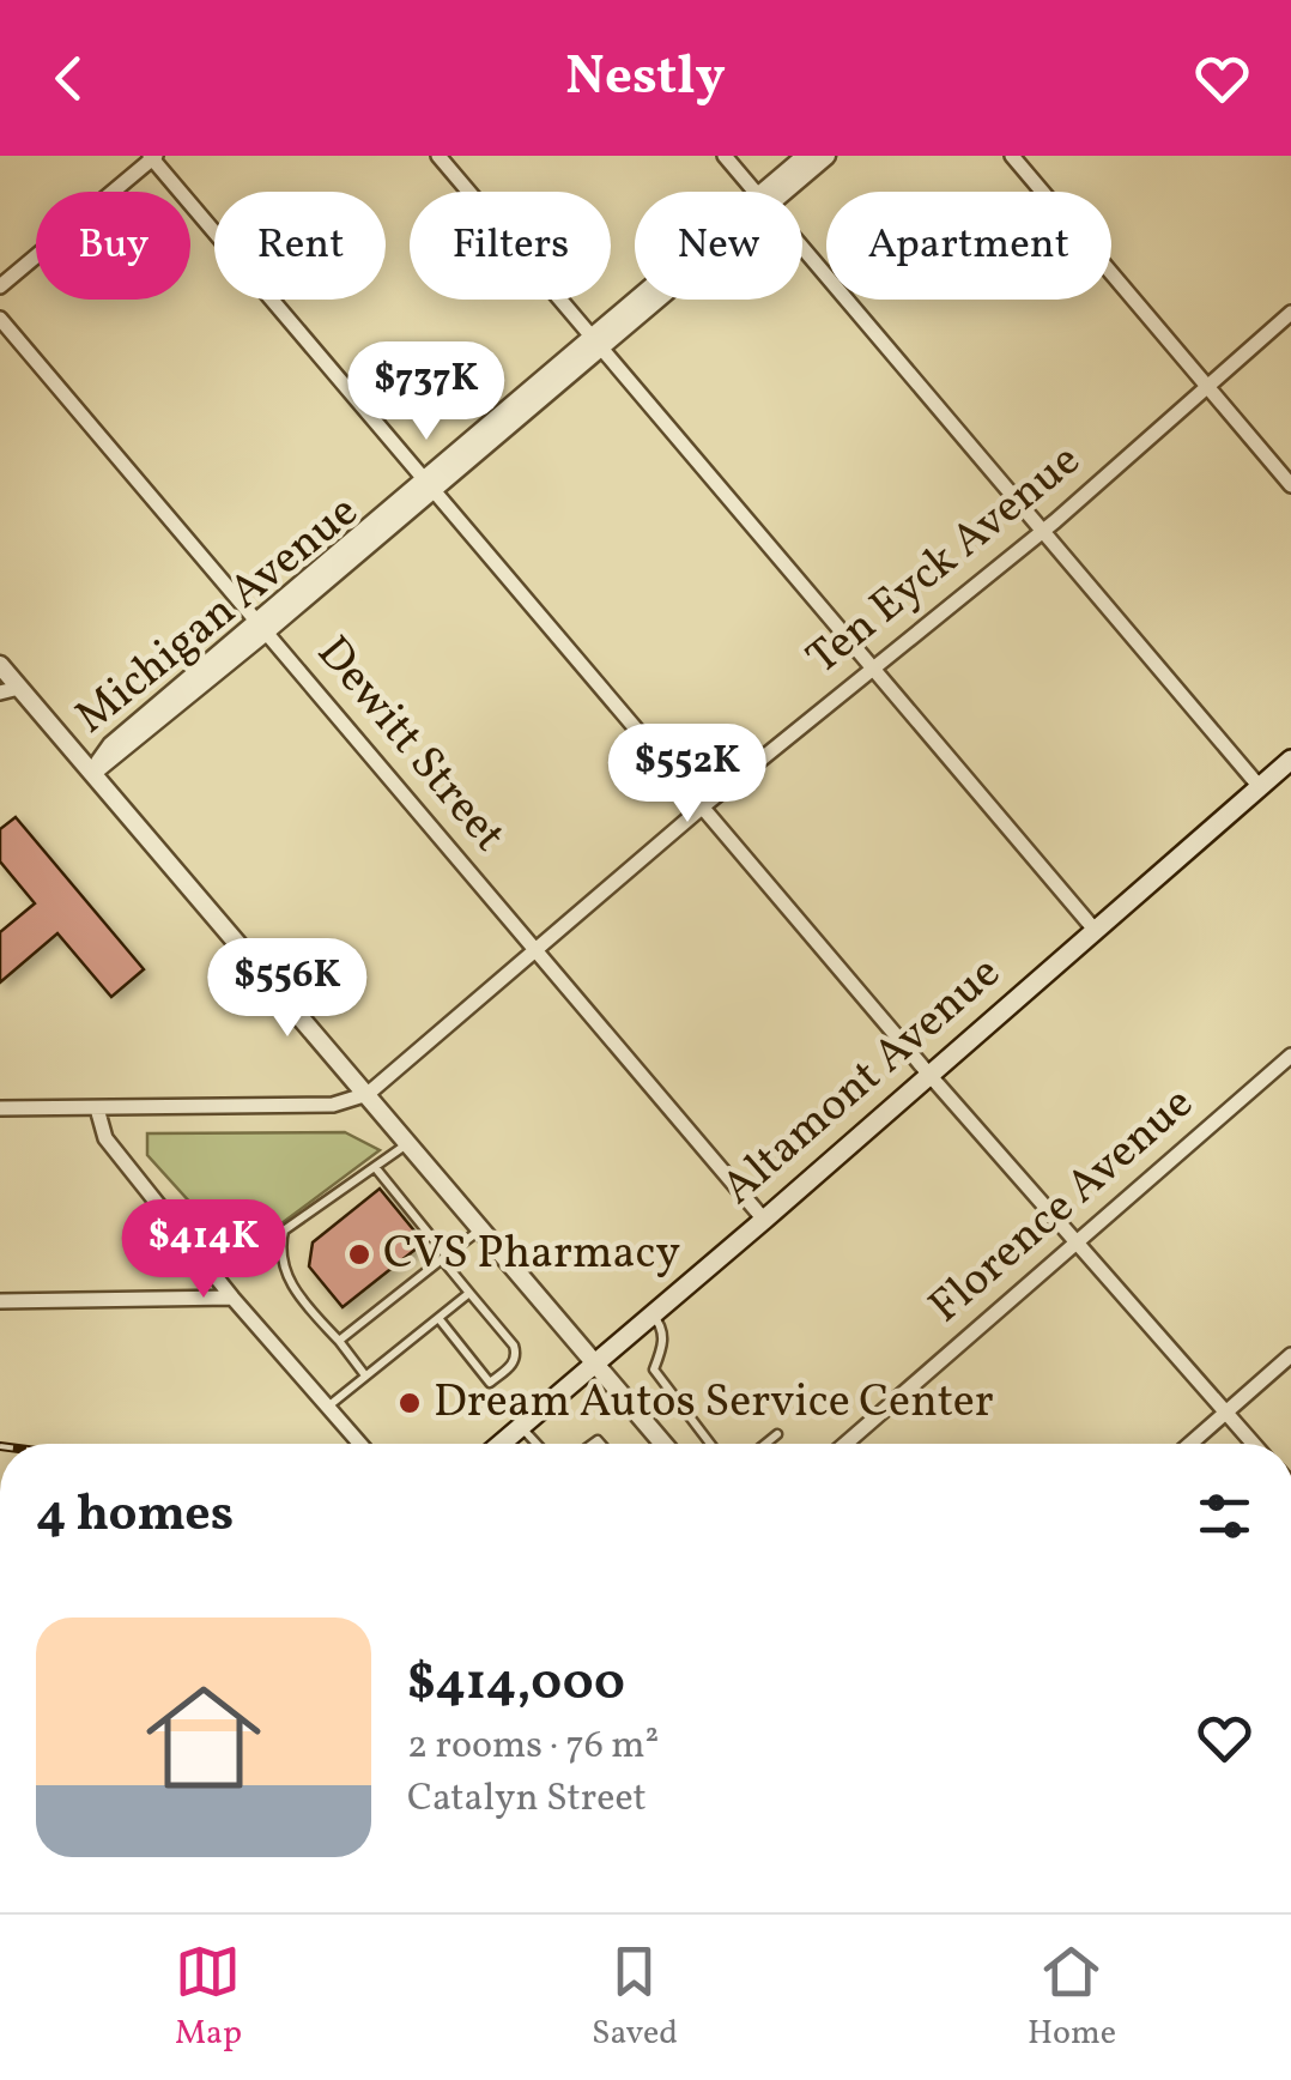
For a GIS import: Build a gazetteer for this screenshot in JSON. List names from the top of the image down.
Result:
{
  "streets": {
    "main road": ["Altamont Avenue"],
    "street": [
      "Ten Eyck Avenue",
      "Michigan Avenue",
      "Dewitt Street",
      "Florence Avenue"
    ]
  },
  "crossings": [
    ["Ten Eyck Avenue", "Dewitt Street"],
    ["Michigan Avenue", "Dewitt Street"],
    ["Dewitt Street", "Altamont Avenue"]
  ],
  "places": ["CVS Pharmacy", "Dream Autos Service Center"],
  "page": {
    "header": "Nestly",
    "chip": [
      "Buy",
      "Rent",
      "Filters",
      "New",
      "Apartment"
    ],
    "price": [
      "$737K",
      "$552K",
      "$556K",
      "$414K"
    ],
    "heading": "4 homes",
    "list": [
      {
        "name": "$414,000",
        "note": "2 rooms · 76 m² · Catalyn Street"
      }
    ],
    "tabs": ["Map", "Saved", "Home"]
  }
}
